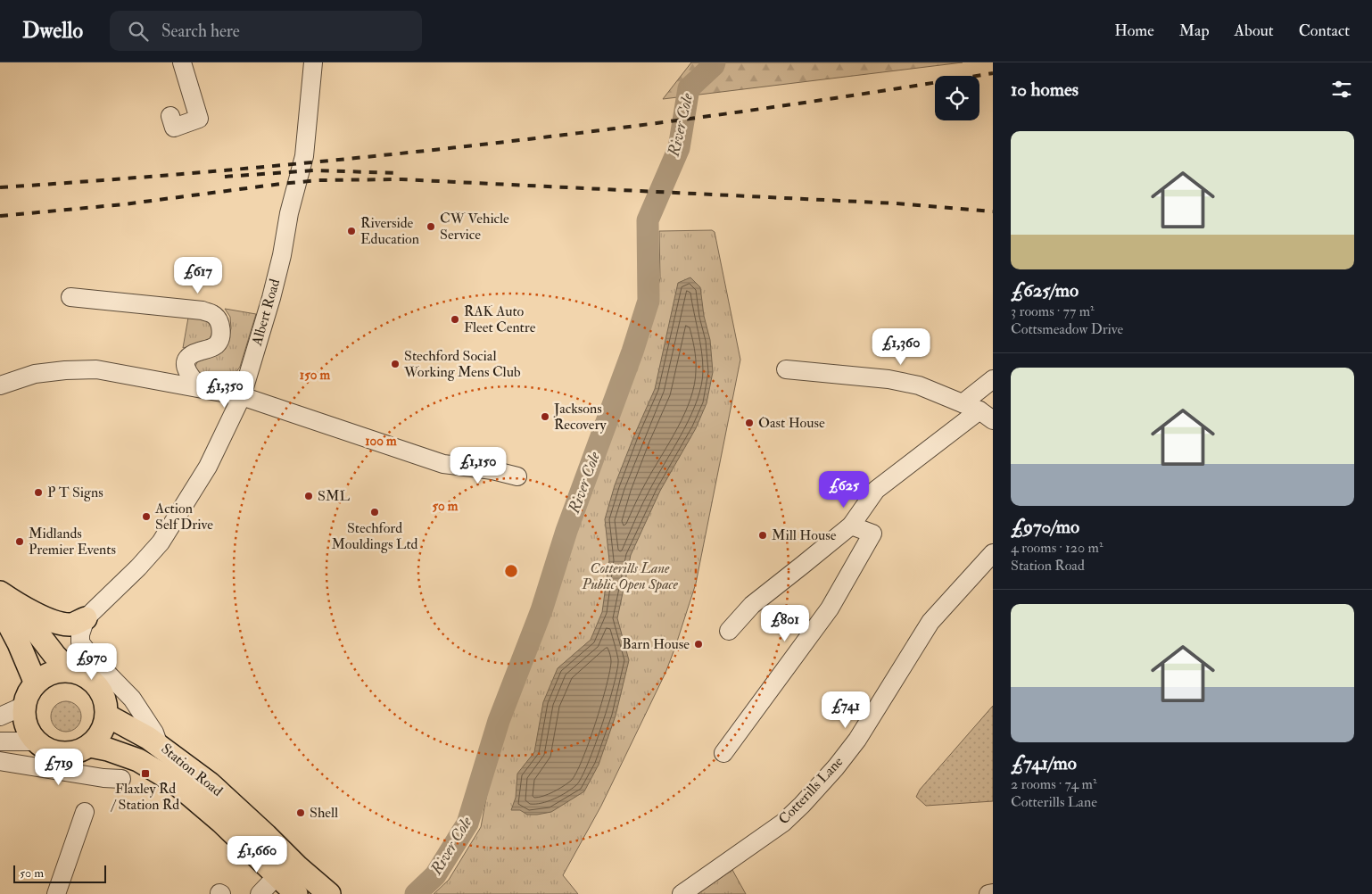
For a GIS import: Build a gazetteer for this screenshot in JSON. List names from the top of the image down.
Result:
{
  "streets": {
    "main road": ["Station Road"],
    "street": ["Albert Road", "Cotterills Lane"]
  },
  "crossings": [
    ["Albert Road", "Station Road"]
  ],
  "water": ["River Cole"],
  "parks": ["Cotterills Lane Public Open Space"],
  "places": {
    "other": [
      "CW Vehicle Service",
      "Riverside Education",
      "RAK Auto Fleet Centre",
      "Stechford Social Working Mens Club",
      "Jacksons Recovery",
      "Oast House",
      "P T Signs",
      "SML",
      "Stechford Mouldings Ltd",
      "Action Self Drive",
      "Mill House",
      "Midlands Premier Events",
      "Barn House",
      "Shell"
    ],
    "transit": ["Flaxley Rd / Station Rd"]
  },
  "scale_bar": "50 m",
  "page": {
    "header": "Dwello",
    "search": "Search here",
    "nav": [
      "Home",
      "Map",
      "About",
      "Contact"
    ],
    "heading": "10 homes",
    "list": [
      {
        "name": "£625/mo",
        "note": "3 rooms · 77 m² · Cottsmeadow Drive"
      },
      {
        "name": "£970/mo",
        "note": "4 rooms · 120 m² · Station Road"
      },
      {
        "name": "£741/mo",
        "note": "2 rooms · 74 m² · Cotterills Lane"
      }
    ],
    "price": [
      "£617",
      "£1,360",
      "£1,350",
      "£1,150",
      "£625",
      "£801",
      "£970",
      "£741",
      "£719",
      "£1,660"
    ],
    "scale": "50 m"
  },
  "rings": ["150 m", "100 m", "50 m"]
}
